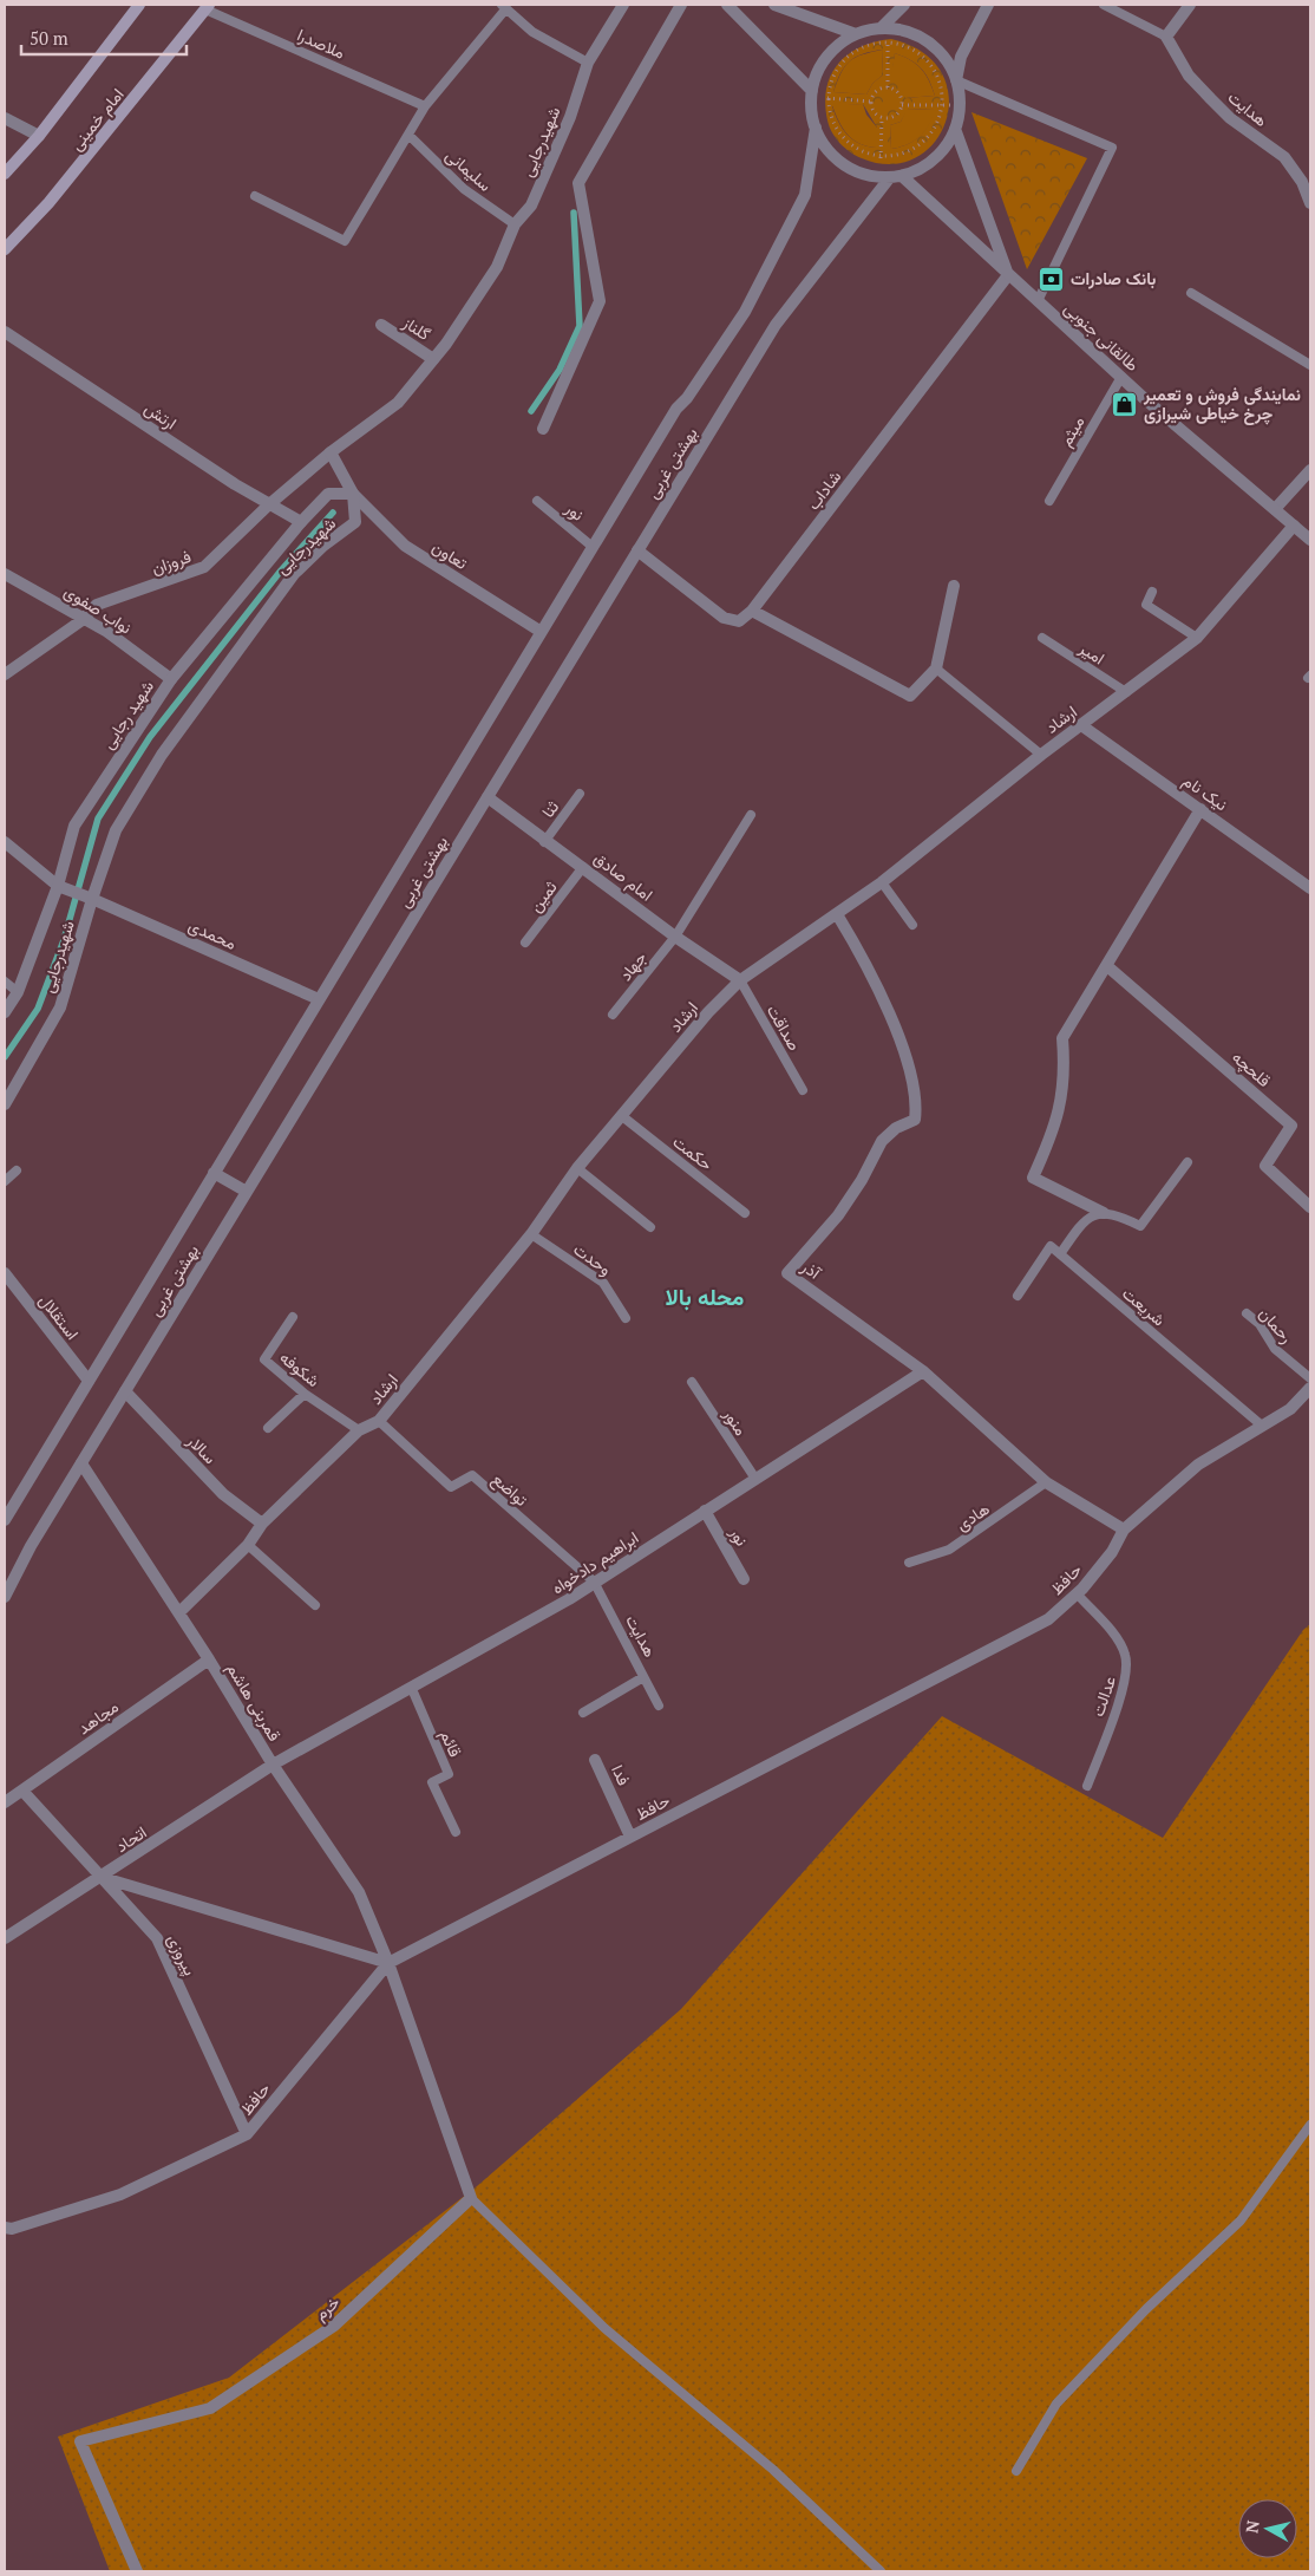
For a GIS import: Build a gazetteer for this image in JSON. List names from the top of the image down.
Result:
{
  "streets": {
    "main road": ["امام خمینی"],
    "street": [
      "هدایت",
      "شهیدرجایی",
      "گلناز",
      "طالقانی جنوبی",
      "ارتش",
      "بهشتی غربی",
      "شاداب",
      "نور",
      "تعاون",
      "فروزان",
      "نواب صفوی",
      "شهید رجایی",
      "ارشاد",
      "نیک نام",
      "امام صادق",
      "محمدی",
      "قلحچه",
      "آذر",
      "استقلال",
      "سالار",
      "ابراهیم دادخواه",
      "حافظ",
      "قمربنی هاشم",
      "مجاهد",
      "فدا",
      "اتحاد",
      "پیروزی",
      "خرم"
    ],
    "lane": [
      "ملاصدرا",
      "سلیمانی",
      "میثم",
      "امیر",
      "ثنا",
      "ثمین",
      "جهاد",
      "صداقت",
      "حکمت",
      "وحدت",
      "شریعت",
      "رحمان",
      "شکوفه",
      "منور",
      "تواضع",
      "هادی",
      "عدالت",
      "قائم"
    ]
  },
  "crossings": [
    ["ملاصدرا", "امام خمینی"],
    ["هدایت", "تواضع"],
    ["هدایت", "ابراهیم دادخواه"],
    ["شهیدرجایی", "سلیمانی"],
    ["شهیدرجایی", "گلناز"],
    ["شهیدرجایی", "تعاون"],
    ["شهیدرجایی", "فروزان"],
    ["شهیدرجایی", "شهید رجایی"],
    ["شهیدرجایی", "محمدی"],
    ["طالقانی جنوبی", "میثم"],
    ["طالقانی جنوبی", "بهشتی غربی"],
    ["طالقانی جنوبی", "شاداب"],
    ["طالقانی جنوبی", "ارشاد"],
    ["ارتش", "فروزان"],
    ["ارتش", "شهید رجایی"],
    ["بهشتی غربی", "نور"],
    ["بهشتی غربی", "تعاون"],
    ["بهشتی غربی", "امام صادق"],
    ["بهشتی غربی", "محمدی"],
    ["بهشتی غربی", "استقلال"],
    ["بهشتی غربی", "سالار"],
    ["بهشتی غربی", "قمربنی هاشم"],
    ["نور", "ابراهیم دادخواه"],
    ["تعاون", "شهید رجایی"],
    ["فروزان", "نواب صفوی"],
    ["نواب صفوی", "شهید رجایی"],
    ["امیر", "ارشاد"],
    ["شهید رجایی", "محمدی"],
    ["ارشاد", "نیک نام"],
    ["ارشاد", "امام صادق"],
    ["ارشاد", "صداقت"],
    ["ارشاد", "حکمت"],
    ["ارشاد", "وحدت"],
    ["ارشاد", "آذر"],
    ["ارشاد", "شکوفه"],
    ["ارشاد", "سالار"],
    ["ارشاد", "تواضع"],
    ["ارشاد", "قمربنی هاشم"],
    ["ثنا", "امام صادق"],
    ["امام صادق", "ثمین"],
    ["امام صادق", "جهاد"],
    ["امام صادق", "صداقت"],
    ["آذر", "هادی"],
    ["آذر", "ابراهیم دادخواه"],
    ["آذر", "حافظ"],
    ["شریعت", "حافظ"],
    ["منور", "ابراهیم دادخواه"],
    ["تواضع", "ابراهیم دادخواه"],
    ["ابراهیم دادخواه", "قمربنی هاشم"],
    ["ابراهیم دادخواه", "قائم"],
    ["ابراهیم دادخواه", "اتحاد"],
    ["حافظ", "عدالت"],
    ["حافظ", "قمربنی هاشم"],
    ["حافظ", "فدا"],
    ["حافظ", "پیروزی"],
    ["قمربنی هاشم", "مجاهد"],
    ["قمربنی هاشم", "اتحاد"],
    ["مجاهد", "پیروزی"],
    ["اتحاد", "پیروزی"]
  ],
  "districts": ["محله بالا"],
  "places": {
    "bank": ["بانک صادرات"],
    "shop": ["نمایندگی فروش و تعمیر چرخ خیاطی شیرازی"]
  },
  "scale_bar": "50 m",
  "north": "left"
}
